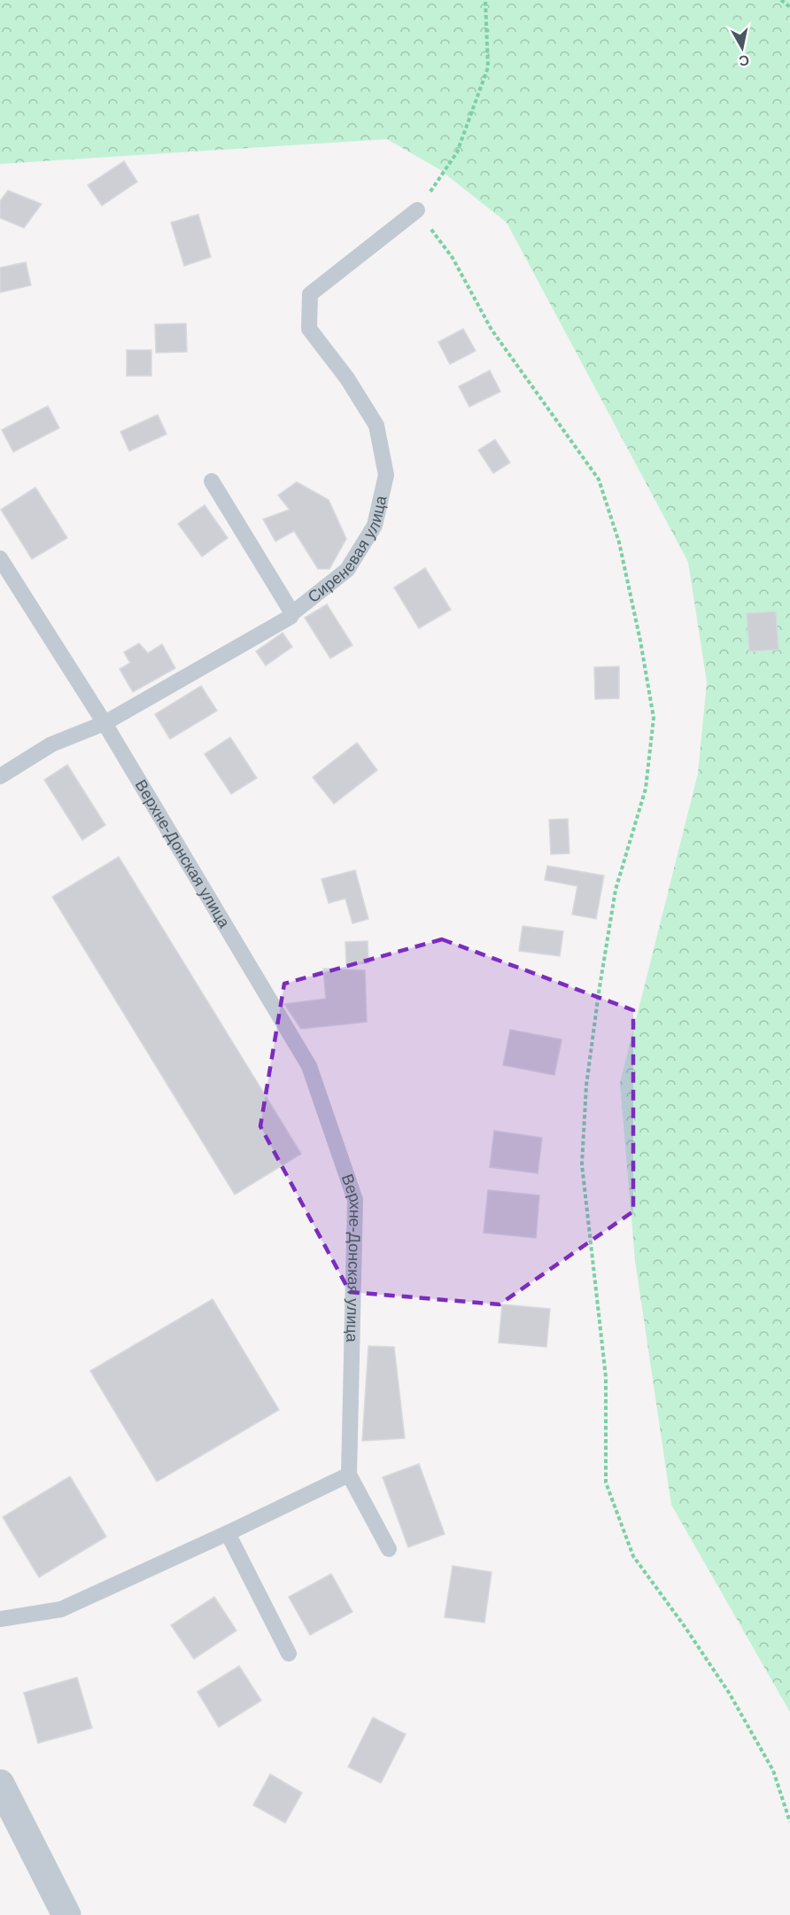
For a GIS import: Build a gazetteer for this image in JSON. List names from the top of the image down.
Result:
{
  "streets": {
    "lane": ["Сиреневая улица", "Верхне-Донская улица"]
  },
  "crossings": [
    ["Сиреневая улица", "Верхне-Донская улица"]
  ],
  "north": "bottom"
}
